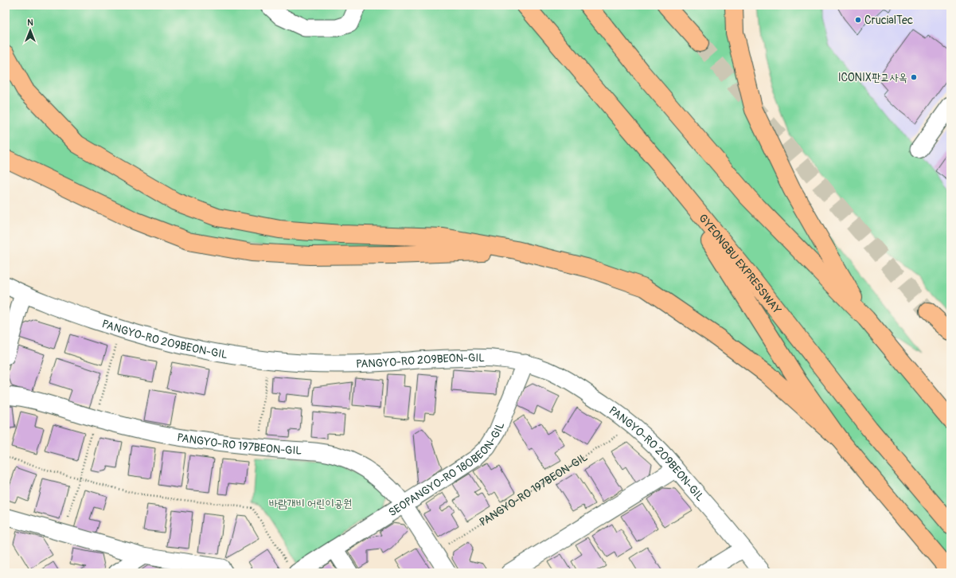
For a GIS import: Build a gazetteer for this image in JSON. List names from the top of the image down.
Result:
{
  "streets": {
    "highway": ["GYEONGBU EXPRESSWAY"],
    "street": ["PANGYO-RO 209BEON-GIL", "PANGYO-RO 197BEON-GIL", "SEOPANGYO-RO 180BEON-GIL"]
  },
  "crossings": [
    ["PANGYO-RO 209BEON-GIL", "PANGYO-RO 197BEON-GIL"],
    ["PANGYO-RO 209BEON-GIL", "SEOPANGYO-RO 180BEON-GIL"],
    ["PANGYO-RO 197BEON-GIL", "SEOPANGYO-RO 180BEON-GIL"]
  ],
  "parks": ["바람개비 어린이공원"],
  "places": ["CrucialTec", "ICONIX판교사옥"],
  "north": "top"
}
